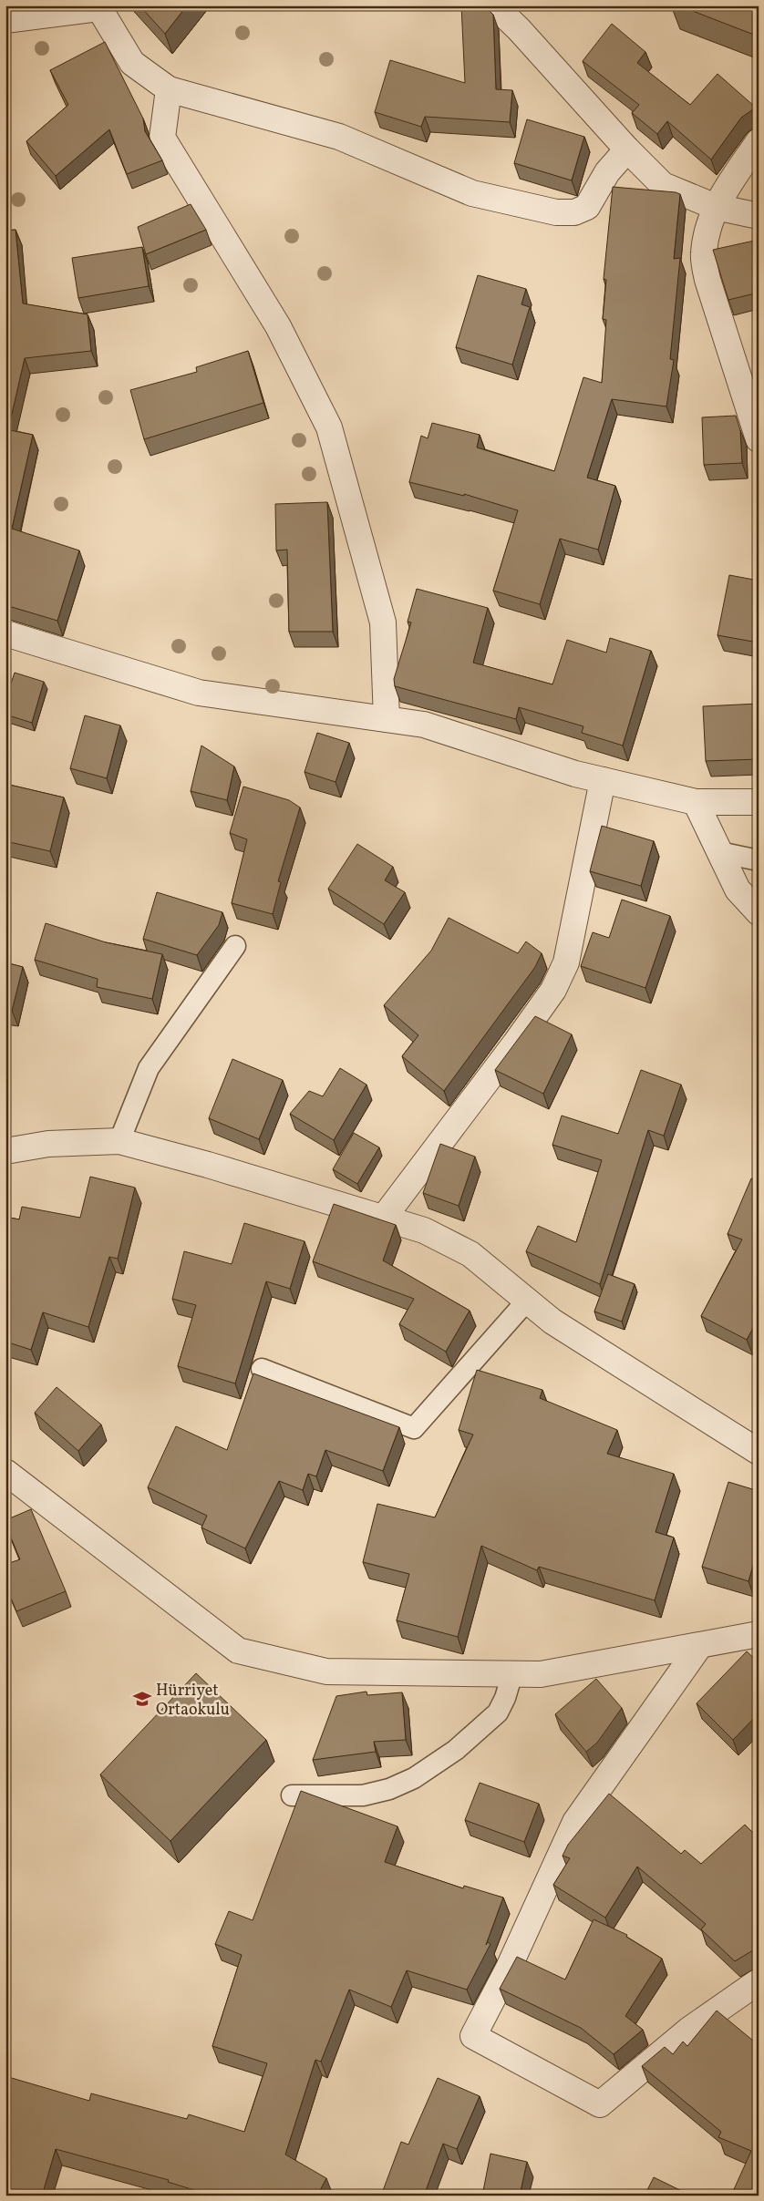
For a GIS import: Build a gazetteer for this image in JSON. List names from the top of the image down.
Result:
{
  "places": {
    "school or university": ["Hürriyet Ortaokulu"]
  }
}
